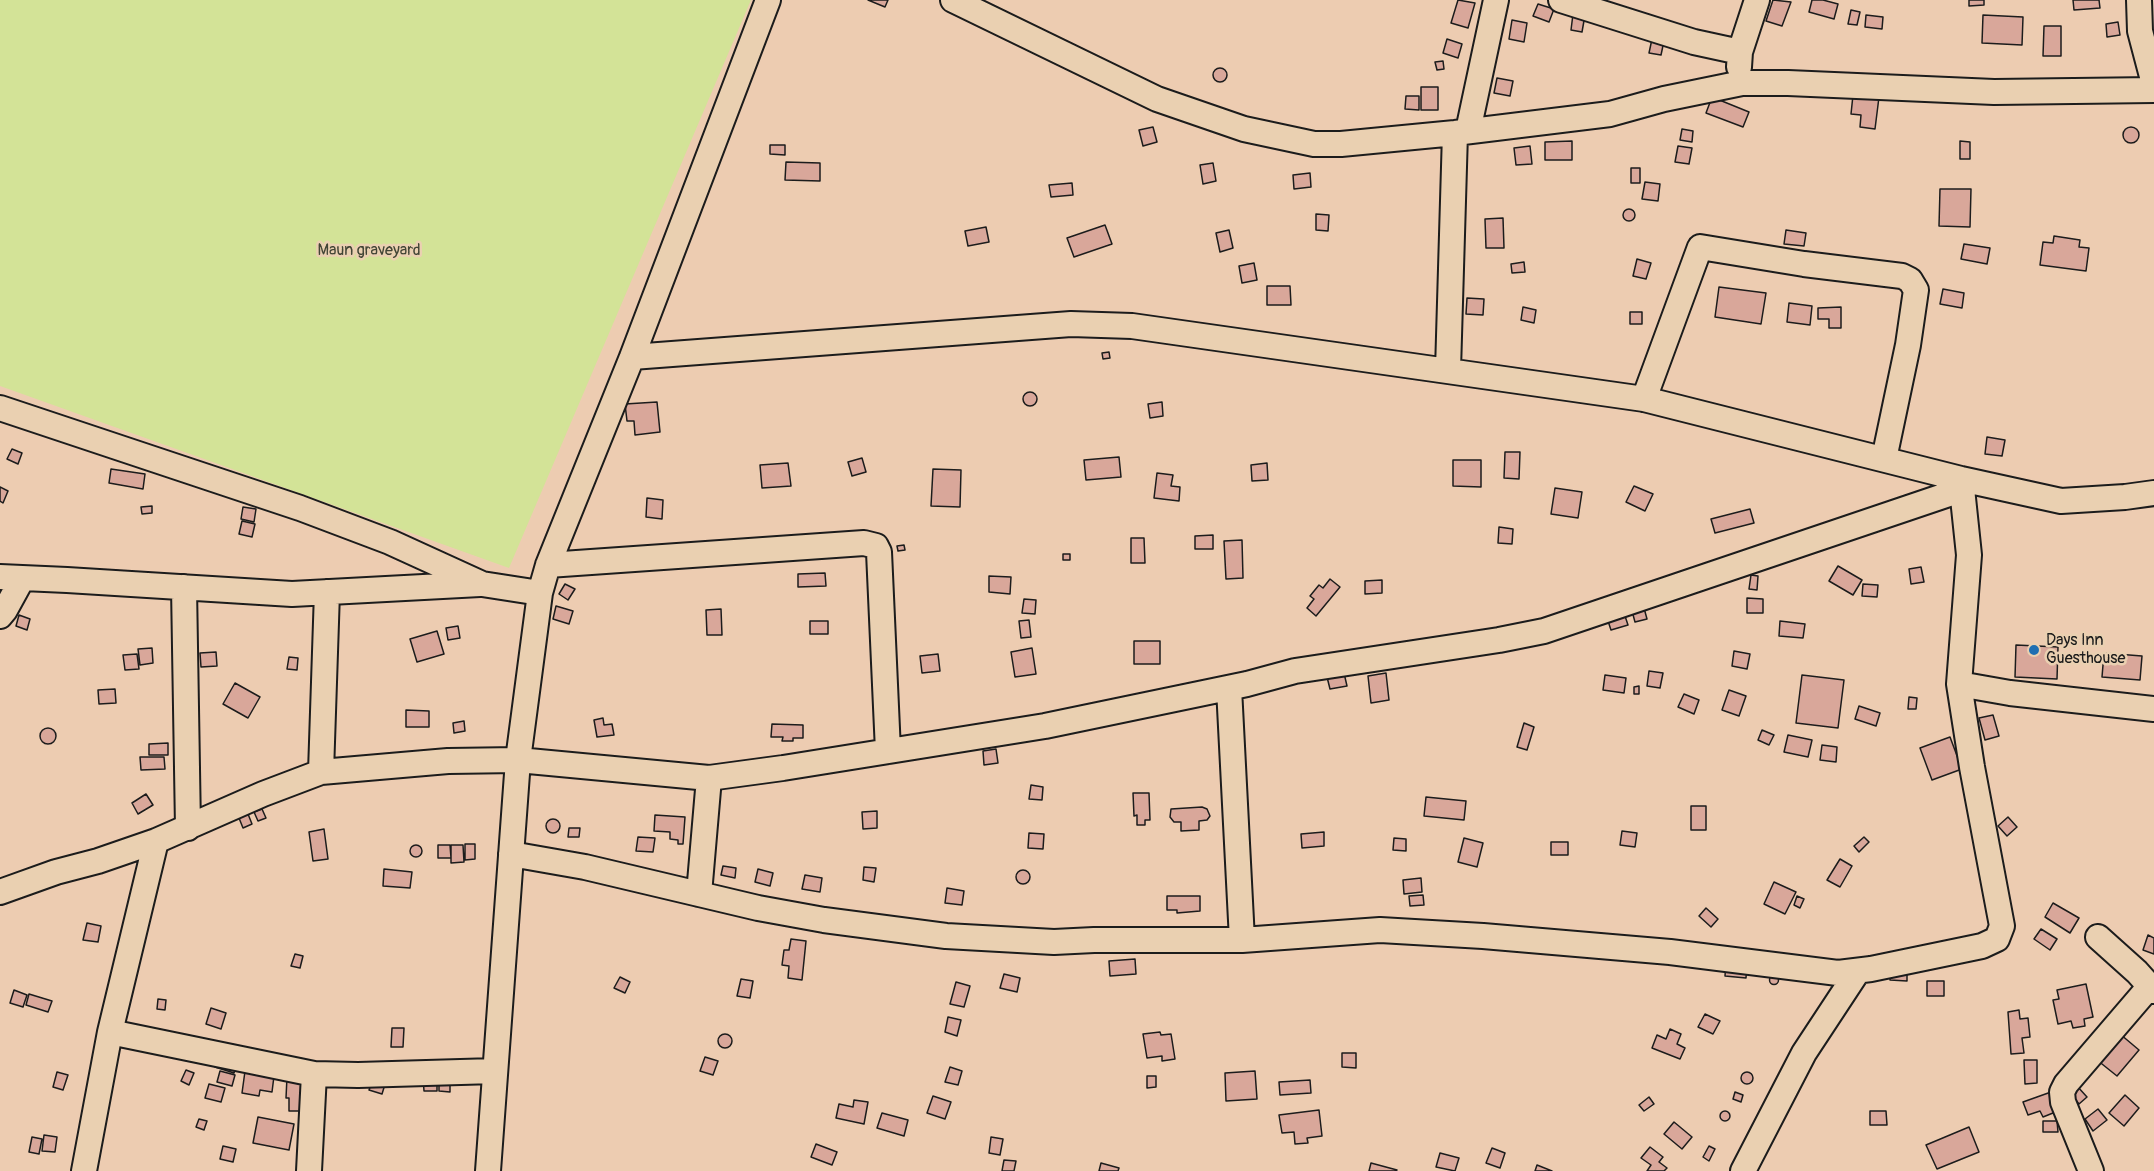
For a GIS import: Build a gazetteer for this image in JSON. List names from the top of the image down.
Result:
{
  "parks": ["Maun graveyard"],
  "places": ["Days Inn Guesthouse"]
}
